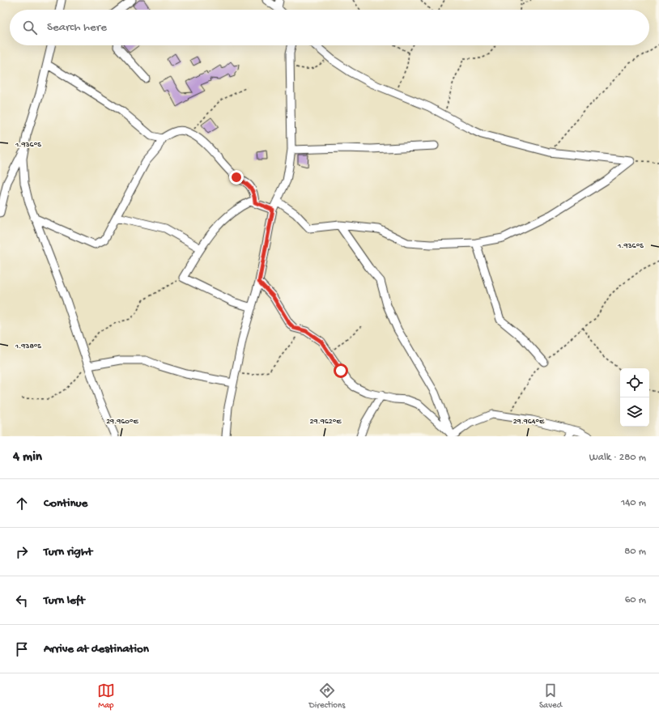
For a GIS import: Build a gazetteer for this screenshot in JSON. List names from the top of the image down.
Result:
{
  "page": {
    "search": "Search here",
    "heading": ["4 min", "Walk · 280 m"],
    "list": [
      ["Continue", "140 m"],
      ["Turn right", "80 m"],
      ["Turn left", "60 m"],
      "Arrive at destination"
    ],
    "nav": ["Map", "Directions", "Saved"]
  },
  "coordinates": [
    "1.936°S",
    "1.938°S",
    "29.960°E",
    "29.962°E",
    "29.964°E"
  ]
}
